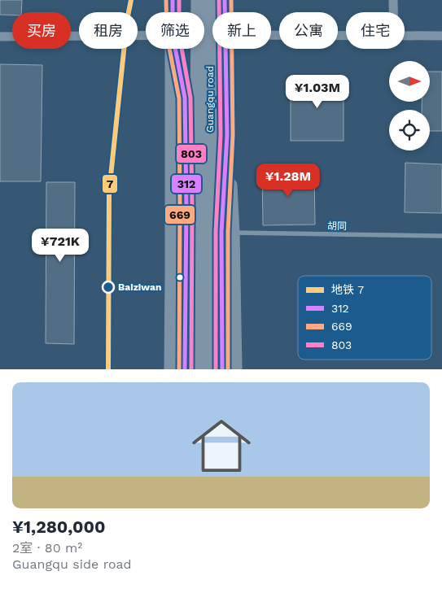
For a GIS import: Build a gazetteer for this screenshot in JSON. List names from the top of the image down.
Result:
{
  "streets": {
    "highway": ["Guangqu road"],
    "lane": ["胡同"]
  },
  "places": ["Baiziwan"],
  "lines": [
    "metro line 7",
    "transit line 312",
    "transit line 669",
    "transit line 803"
  ],
  "legend": [
    "地铁 7",
    "312",
    "669",
    "803"
  ],
  "north": "right",
  "page": {
    "chip": [
      "买房",
      "租房",
      "筛选",
      "新上",
      "公寓",
      "住宅"
    ],
    "price": ["¥1.03M", "¥1.28M", "¥721K"],
    "list": [
      {
        "name": "¥1,280,000",
        "note": "2室 · 80 m² · Guangqu side road"
      }
    ]
  }
}
